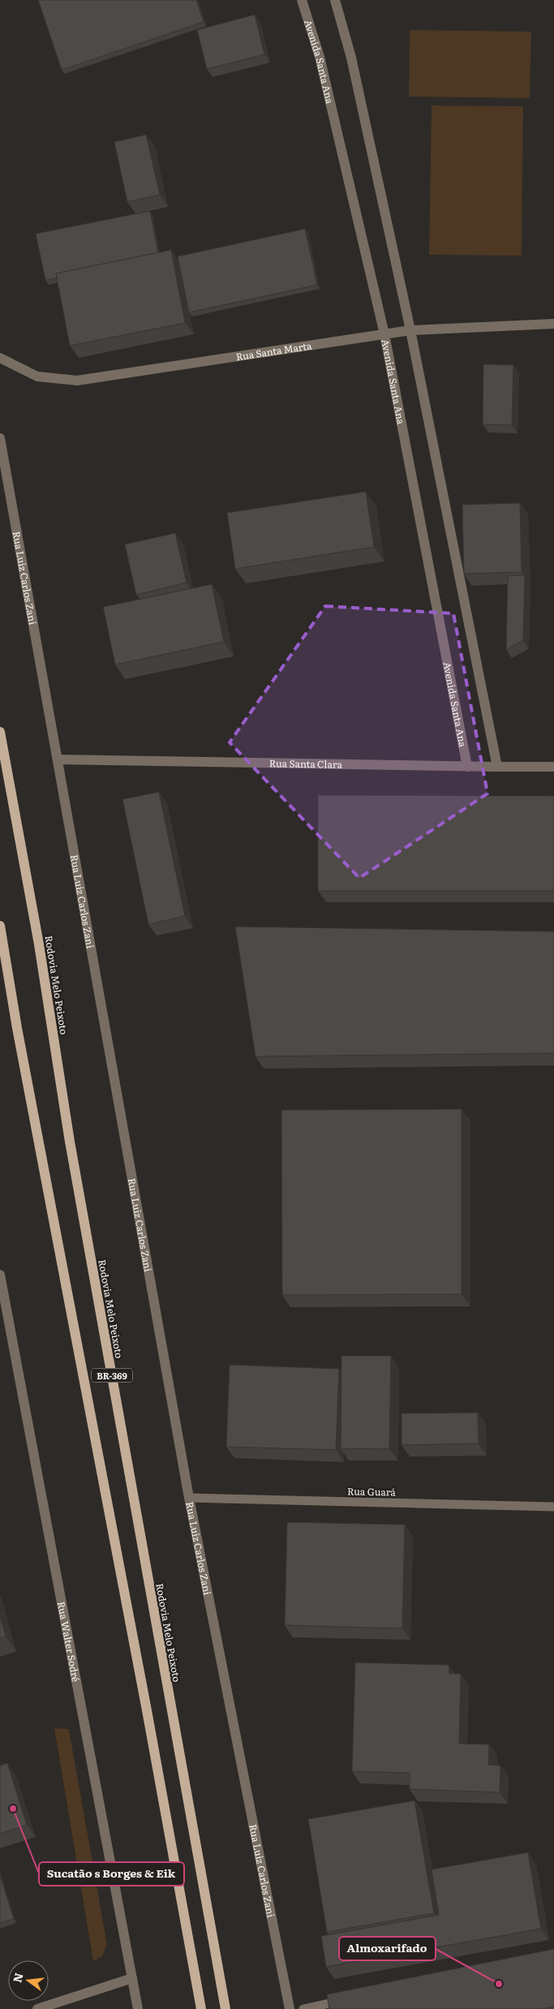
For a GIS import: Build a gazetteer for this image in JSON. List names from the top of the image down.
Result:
{
  "streets": {
    "main road": ["Rodovia Melo Peixoto", "BR-369"],
    "street": [
      "Avenida Santa Ana",
      "Rua Santa Marta",
      "Rua Luiz Carlos Zani",
      "Rua Santa Clara",
      "Rua Walter Sodré"
    ],
    "lane": ["Rua Guará"]
  },
  "crossings": [
    ["Avenida Santa Ana", "Rua Santa Marta"],
    ["Avenida Santa Ana", "Rua Santa Clara"],
    ["Rua Luiz Carlos Zani", "Rua Santa Clara"],
    ["Rua Luiz Carlos Zani", "Rua Guará"]
  ],
  "places": ["Sucatão s Borges & Eik", "Almoxarifado"],
  "north": "left"
}
